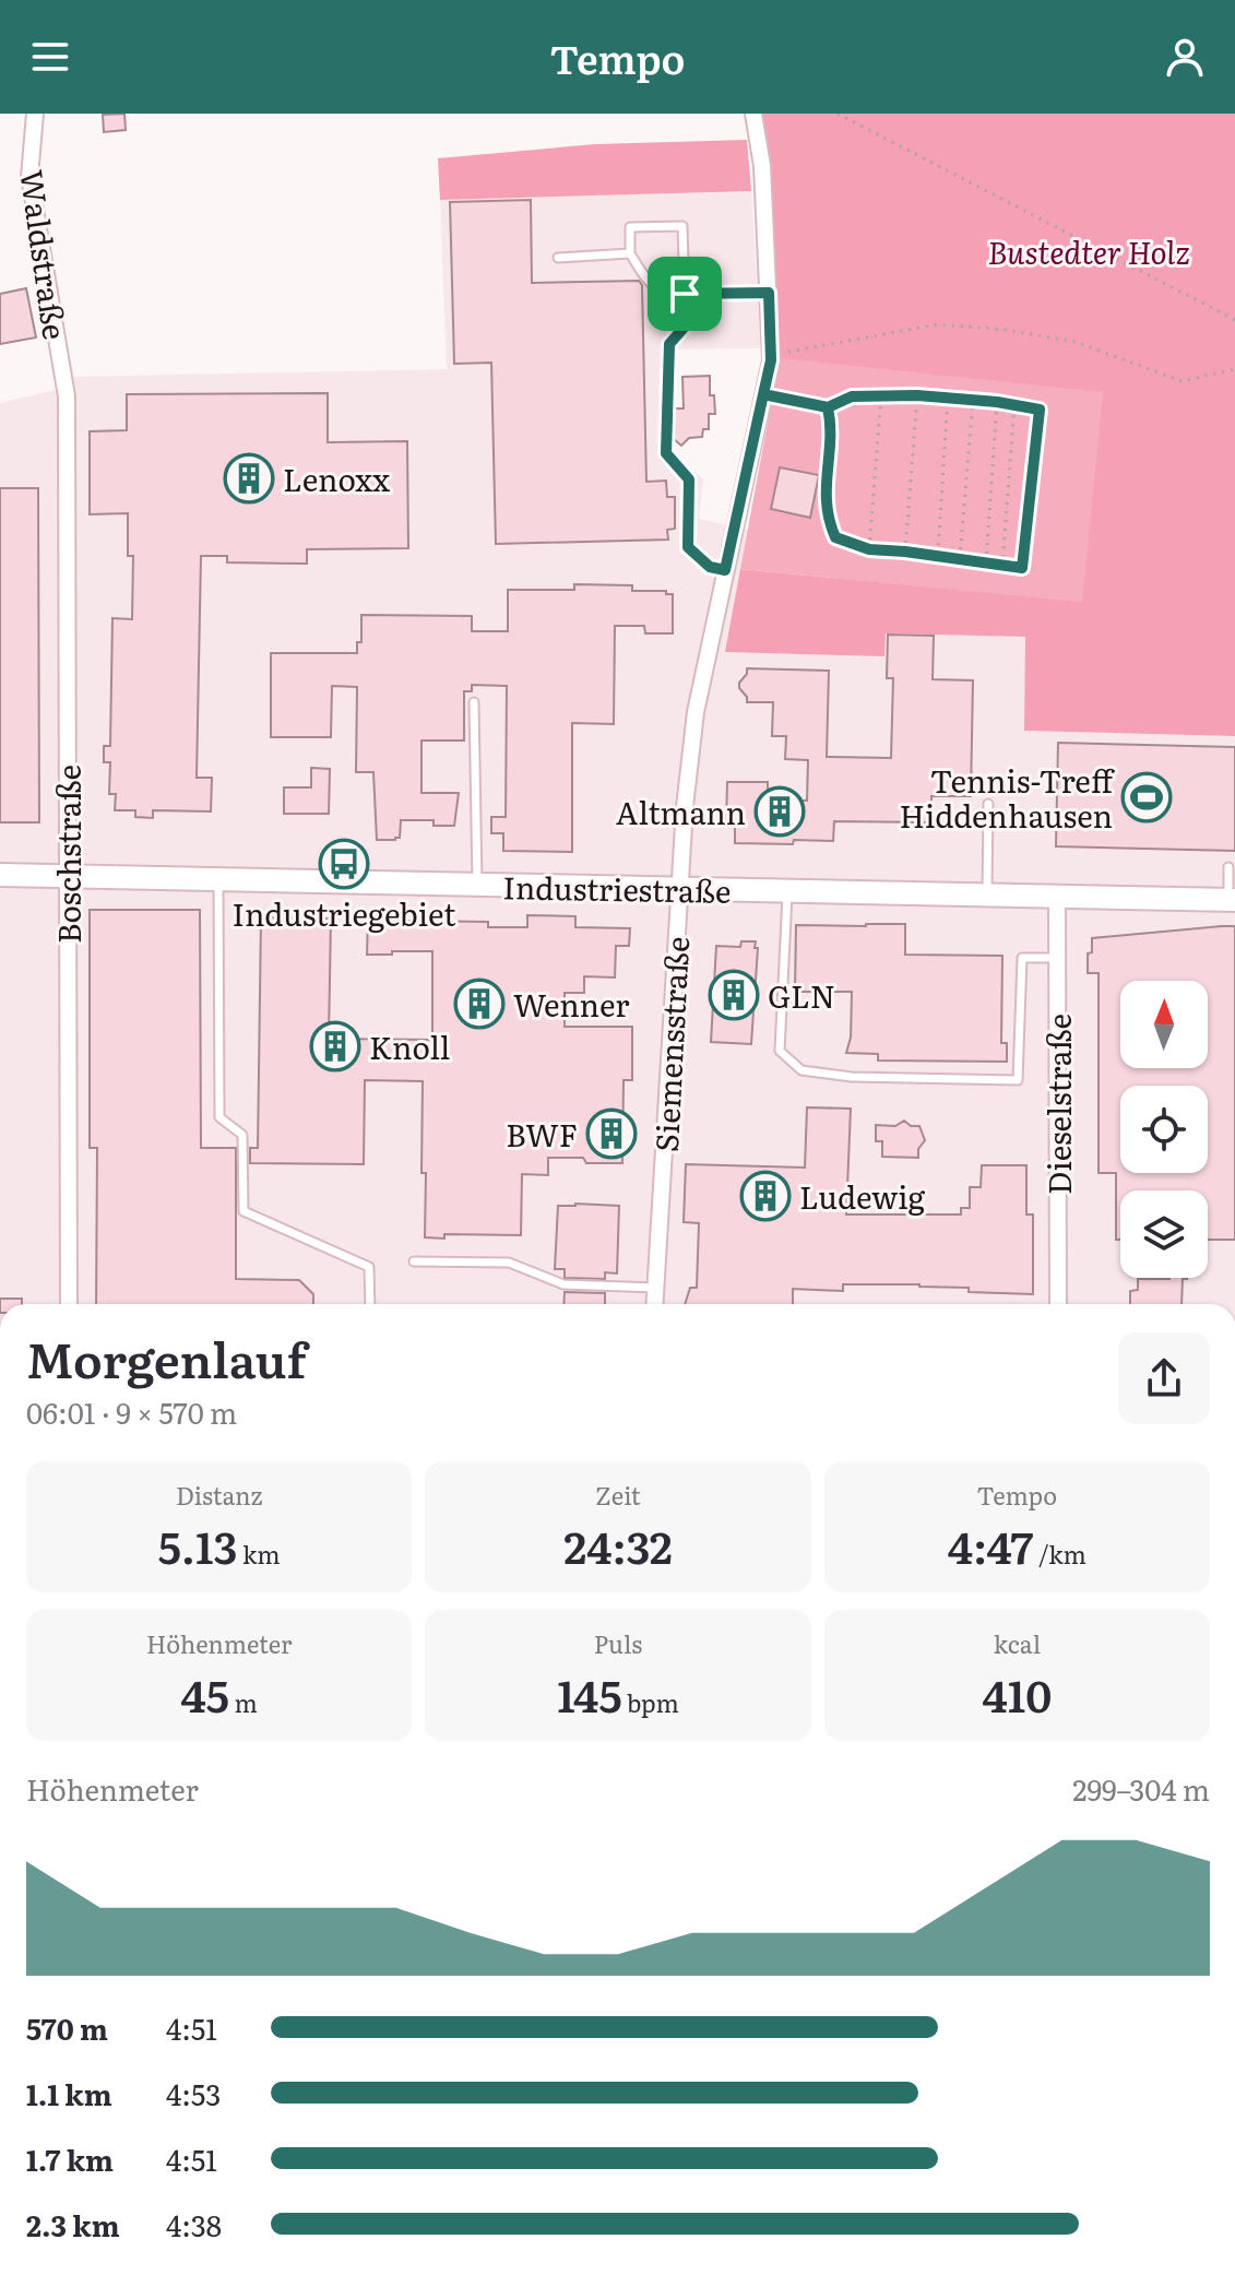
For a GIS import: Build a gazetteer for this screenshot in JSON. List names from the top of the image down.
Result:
{
  "streets": {
    "street": [
      "Waldstraße",
      "Boschstraße",
      "Industriestraße",
      "Siemensstraße",
      "Dieselstraße"
    ]
  },
  "crossings": [
    ["Waldstraße", "Boschstraße"],
    ["Boschstraße", "Industriestraße"],
    ["Industriestraße", "Siemensstraße"],
    ["Industriestraße", "Dieselstraße"]
  ],
  "parks": ["Bustedter Holz"],
  "places": {
    "building": [
      "Lenoxx",
      "Altmann",
      "GLN",
      "Wenner",
      "Knoll",
      "BWF",
      "Ludewig"
    ],
    "sports": ["Tennis-Treff Hiddenhausen"],
    "bus stop": ["Industriegebiet"]
  },
  "north": "top",
  "page": {
    "header": "Tempo",
    "heading": ["Morgenlauf", "06:01 · 9 × 570 m"],
    "stats": [
      ["Distanz", "5.13 km"],
      ["Zeit", "24:32"],
      ["Tempo", "4:47 /km"],
      ["Höhenmeter", "45 m"],
      ["Puls", "145 bpm"],
      ["kcal", "410"]
    ],
    "chart": ["Höhenmeter", "299–304 m"],
    "list": [
      {
        "name": "570 m",
        "note": "4:51"
      },
      {
        "name": "1.1 km",
        "note": "4:53"
      },
      {
        "name": "1.7 km",
        "note": "4:51"
      },
      {
        "name": "2.3 km",
        "note": "4:38"
      }
    ]
  }
}
